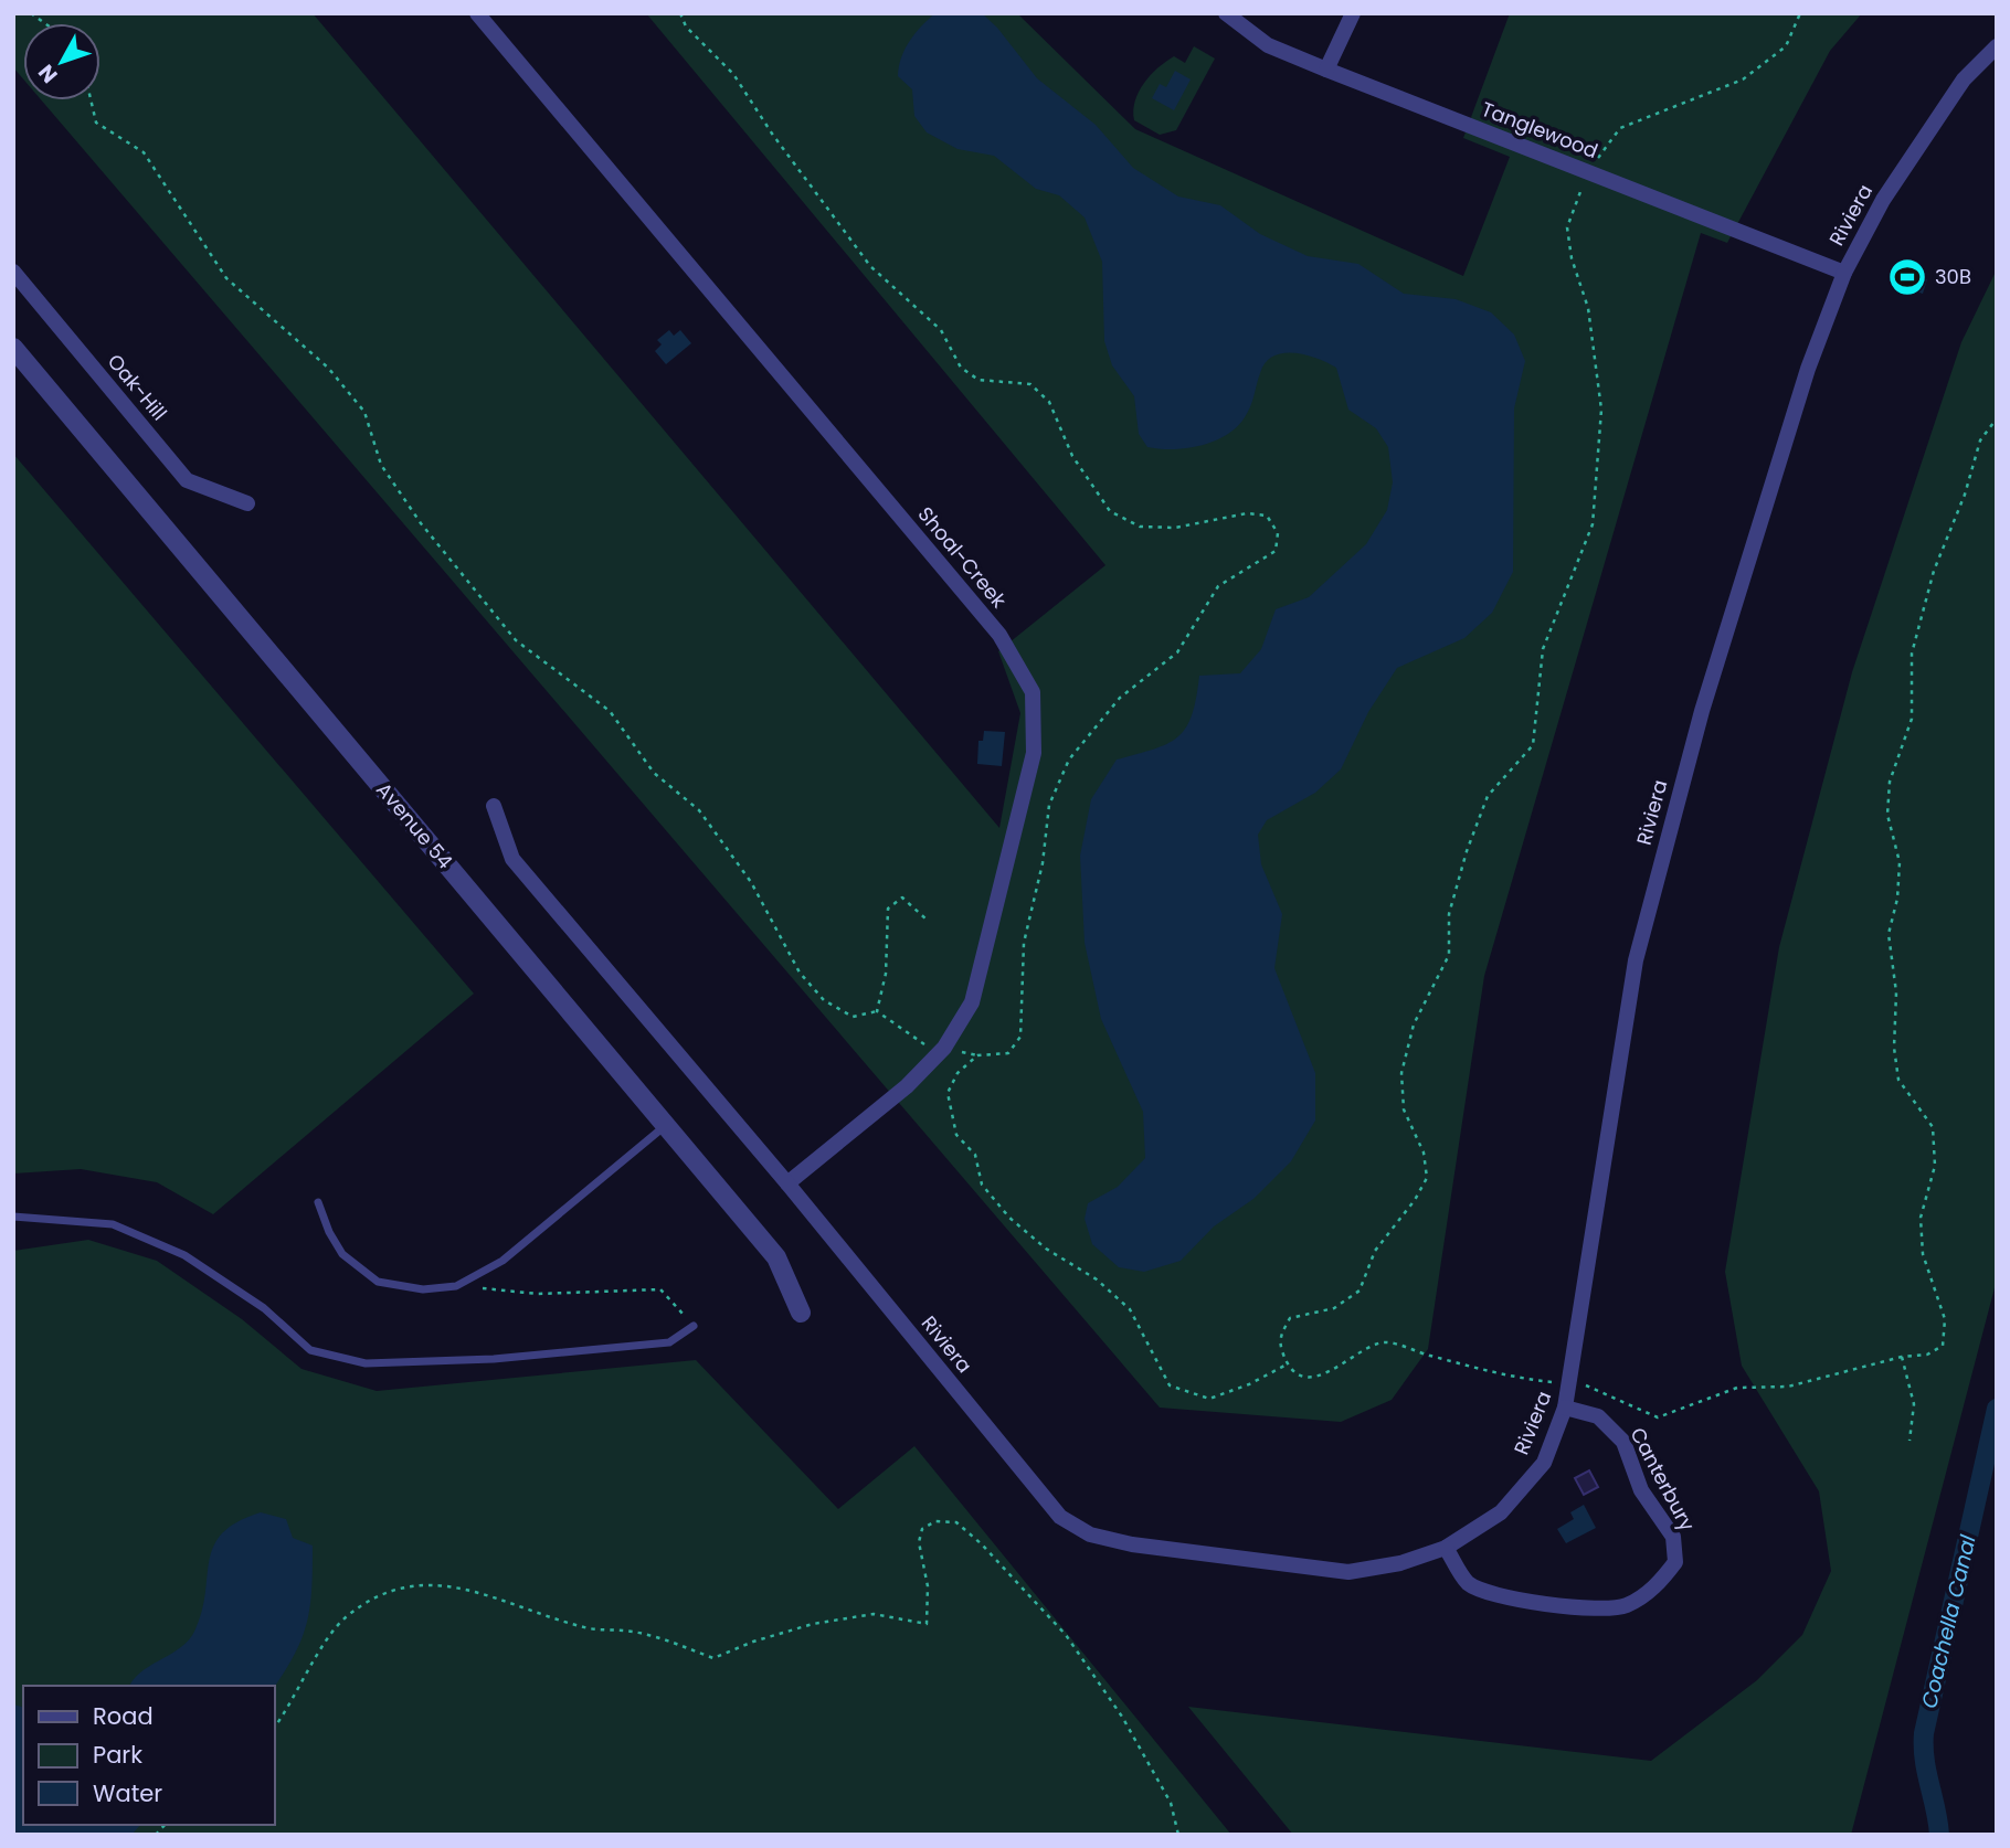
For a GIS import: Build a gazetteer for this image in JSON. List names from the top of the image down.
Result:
{
  "streets": {
    "street": [
      "Tanglewood",
      "Riviera",
      "Oak-Hill",
      "Shoal-Creek",
      "Avenue 54",
      "Canterbury"
    ]
  },
  "crossings": [
    ["Tanglewood", "Riviera"],
    ["Riviera", "Shoal-Creek"],
    ["Riviera", "Canterbury"]
  ],
  "water": ["Coachella Canal"],
  "places": {
    "sports": ["30B"]
  },
  "legend": ["Road", "Park", "Water"],
  "north": "bottom left"
}
